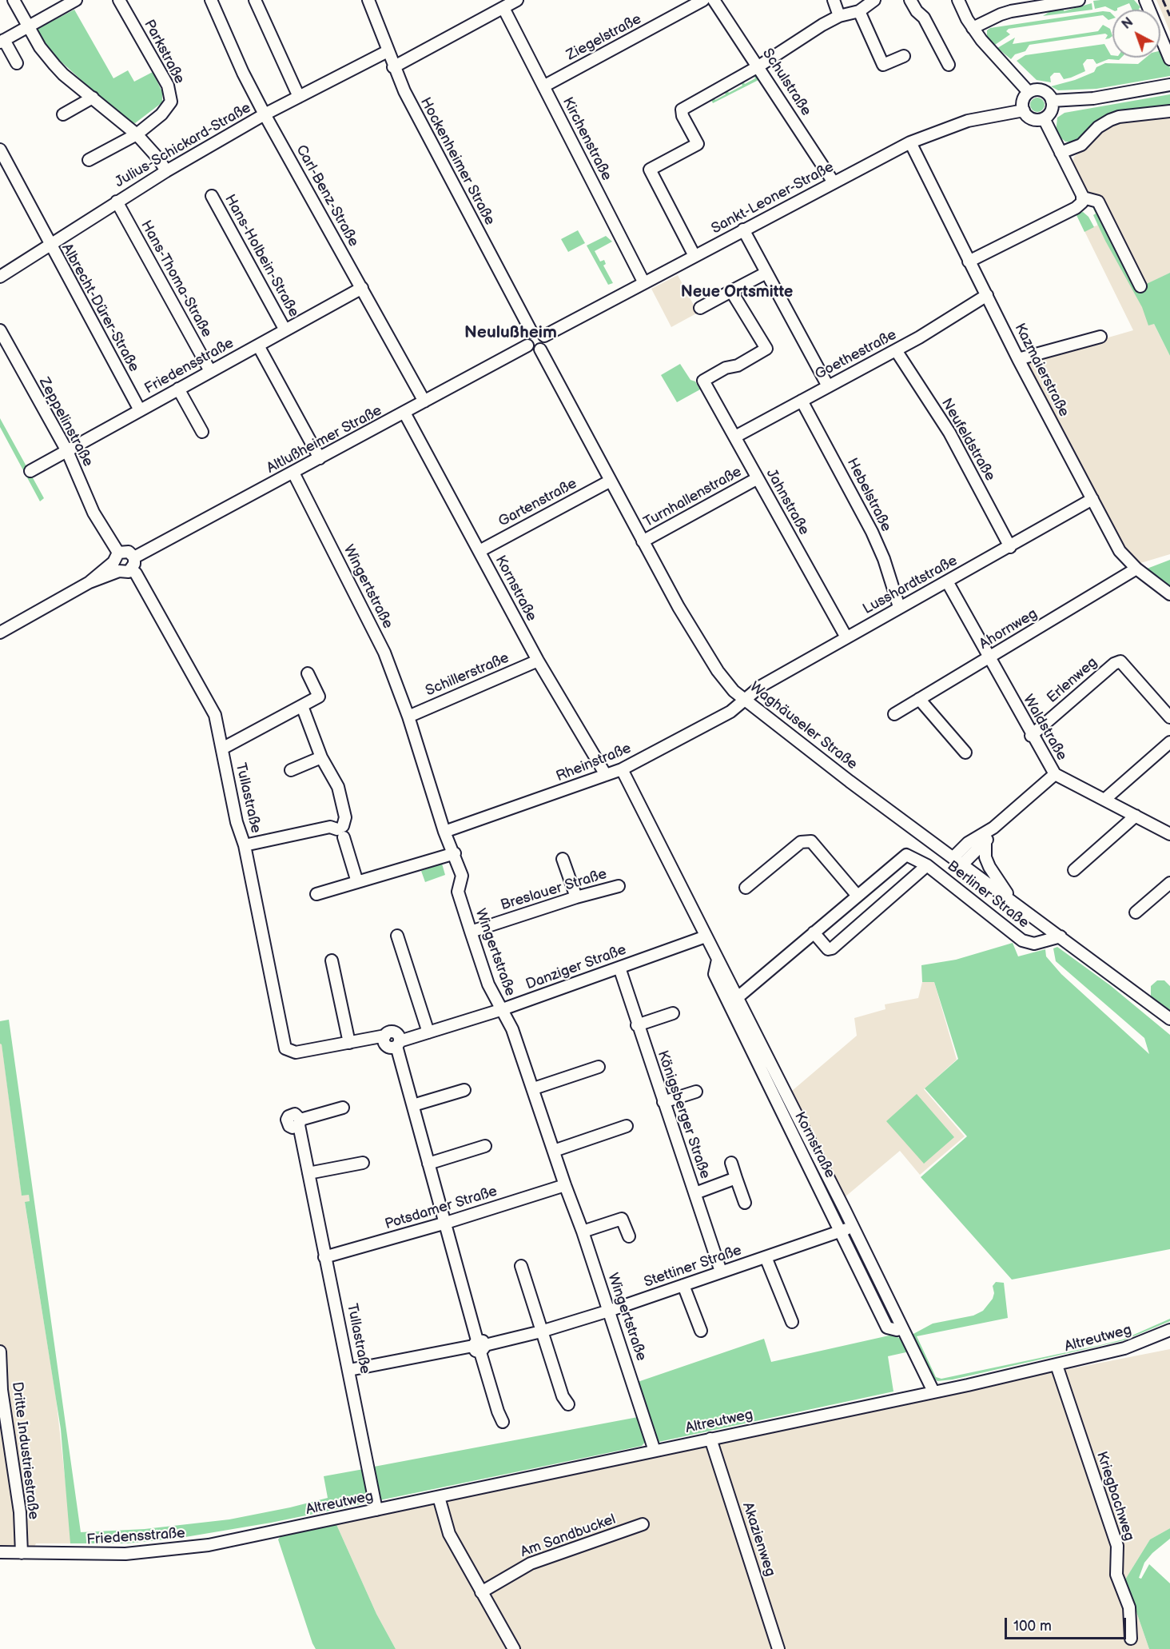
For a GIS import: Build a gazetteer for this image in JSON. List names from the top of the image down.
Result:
{
  "streets": {
    "street": [
      "Ziegelstraße",
      "Parkstraße",
      "Schulstraße",
      "Kirchenstraße",
      "Julius-Schickard-Straße",
      "Hockenheimer Straße",
      "Carl-Benz-Straße",
      "Sankt-Leoner-Straße",
      "Hans-Holbein-Straße",
      "Hans-Thoma-Straße",
      "Albrecht-Dürer-Straße",
      "Goethestraße",
      "Friedensstraße",
      "Kazmaierstraße",
      "Zeppelinstraße",
      "Altlußheimer Straße",
      "Neufeldstraße",
      "Hebelstraße",
      "Turnhallenstraße",
      "Jahnstraße",
      "Gartenstraße",
      "Lusshardtstraße",
      "Wingertstraße",
      "Kornstraße",
      "Ahornweg",
      "Schillerstraße",
      "Erlenweg",
      "Waghäuseler Straße",
      "Waldstraße",
      "Rheinstraße",
      "Tullastraße",
      "Breslauer Straße",
      "Berliner Straße",
      "Danziger Straße",
      "Königsberger Straße",
      "Potsdamer Straße",
      "Stettiner Straße",
      "Altreutweg",
      "Dritte Industriestraße",
      "Kriegbachweg",
      "Am Sandbuckel",
      "Akazienweg"
    ]
  },
  "crossings": [
    ["Ziegelstraße", "Kirchenstraße"],
    ["Schulstraße", "Sankt-Leoner-Straße"],
    ["Kirchenstraße", "Sankt-Leoner-Straße"],
    ["Julius-Schickard-Straße", "Hockenheimer Straße"],
    ["Julius-Schickard-Straße", "Carl-Benz-Straße"],
    ["Julius-Schickard-Straße", "Hans-Thoma-Straße"],
    ["Julius-Schickard-Straße", "Albrecht-Dürer-Straße"],
    ["Hockenheimer Straße", "Sankt-Leoner-Straße"],
    ["Hockenheimer Straße", "Altlußheimer Straße"],
    ["Hockenheimer Straße", "Waghäuseler Straße"],
    ["Carl-Benz-Straße", "Friedensstraße"],
    ["Carl-Benz-Straße", "Altlußheimer Straße"],
    ["Sankt-Leoner-Straße", "Kazmaierstraße"],
    ["Sankt-Leoner-Straße", "Altlußheimer Straße"],
    ["Sankt-Leoner-Straße", "Waghäuseler Straße"],
    ["Hans-Holbein-Straße", "Friedensstraße"],
    ["Hans-Thoma-Straße", "Friedensstraße"],
    ["Albrecht-Dürer-Straße", "Friedensstraße"],
    ["Goethestraße", "Kazmaierstraße"],
    ["Goethestraße", "Neufeldstraße"],
    ["Goethestraße", "Hebelstraße"],
    ["Goethestraße", "Jahnstraße"],
    ["Friedensstraße", "Zeppelinstraße"],
    ["Friedensstraße", "Altreutweg"],
    ["Friedensstraße", "Dritte Industriestraße"],
    ["Kazmaierstraße", "Lusshardtstraße"],
    ["Kazmaierstraße", "Ahornweg"],
    ["Altlußheimer Straße", "Wingertstraße"],
    ["Altlußheimer Straße", "Kornstraße"],
    ["Altlußheimer Straße", "Waghäuseler Straße"],
    ["Neufeldstraße", "Lusshardtstraße"],
    ["Hebelstraße", "Lusshardtstraße"],
    ["Turnhallenstraße", "Jahnstraße"],
    ["Turnhallenstraße", "Waghäuseler Straße"],
    ["Jahnstraße", "Lusshardtstraße"],
    ["Gartenstraße", "Kornstraße"],
    ["Gartenstraße", "Waghäuseler Straße"],
    ["Lusshardtstraße", "Waghäuseler Straße"],
    ["Lusshardtstraße", "Waldstraße"],
    ["Lusshardtstraße", "Rheinstraße"],
    ["Wingertstraße", "Schillerstraße"],
    ["Wingertstraße", "Rheinstraße"],
    ["Wingertstraße", "Breslauer Straße"],
    ["Wingertstraße", "Danziger Straße"],
    ["Wingertstraße", "Potsdamer Straße"],
    ["Wingertstraße", "Stettiner Straße"],
    ["Wingertstraße", "Altreutweg"],
    ["Kornstraße", "Schillerstraße"],
    ["Kornstraße", "Rheinstraße"],
    ["Kornstraße", "Berliner Straße"],
    ["Kornstraße", "Danziger Straße"],
    ["Kornstraße", "Stettiner Straße"],
    ["Kornstraße", "Altreutweg"],
    ["Ahornweg", "Waldstraße"],
    ["Erlenweg", "Waldstraße"],
    ["Waghäuseler Straße", "Rheinstraße"],
    ["Waghäuseler Straße", "Berliner Straße"],
    ["Tullastraße", "Potsdamer Straße"],
    ["Tullastraße", "Stettiner Straße"],
    ["Tullastraße", "Altreutweg"],
    ["Danziger Straße", "Königsberger Straße"],
    ["Königsberger Straße", "Stettiner Straße"],
    ["Altreutweg", "Kriegbachweg"],
    ["Altreutweg", "Akazienweg"]
  ],
  "districts": ["Neue Ortsmitte", "Neulußheim"],
  "scale_bar": "100 m",
  "north": "top left"
}
